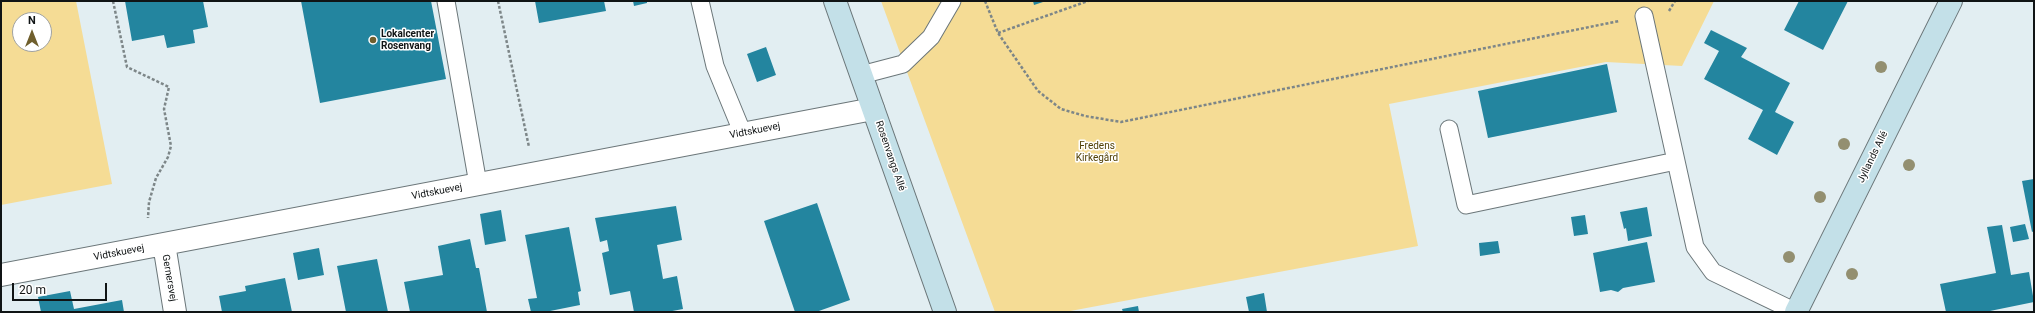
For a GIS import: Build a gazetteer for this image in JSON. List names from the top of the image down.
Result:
{
  "streets": {
    "street": [
      "Vidtskuevej",
      "Rosenvangs Allé",
      "Jyllands Allé",
      "Gernersvej"
    ]
  },
  "crossings": [
    ["Vidtskuevej", "Rosenvangs Allé"],
    ["Vidtskuevej", "Gernersvej"]
  ],
  "parks": ["Fredens Kirkegård"],
  "places": ["Lokalcenter Rosenvang"],
  "scale_bar": "20 m",
  "north": "top"
}
